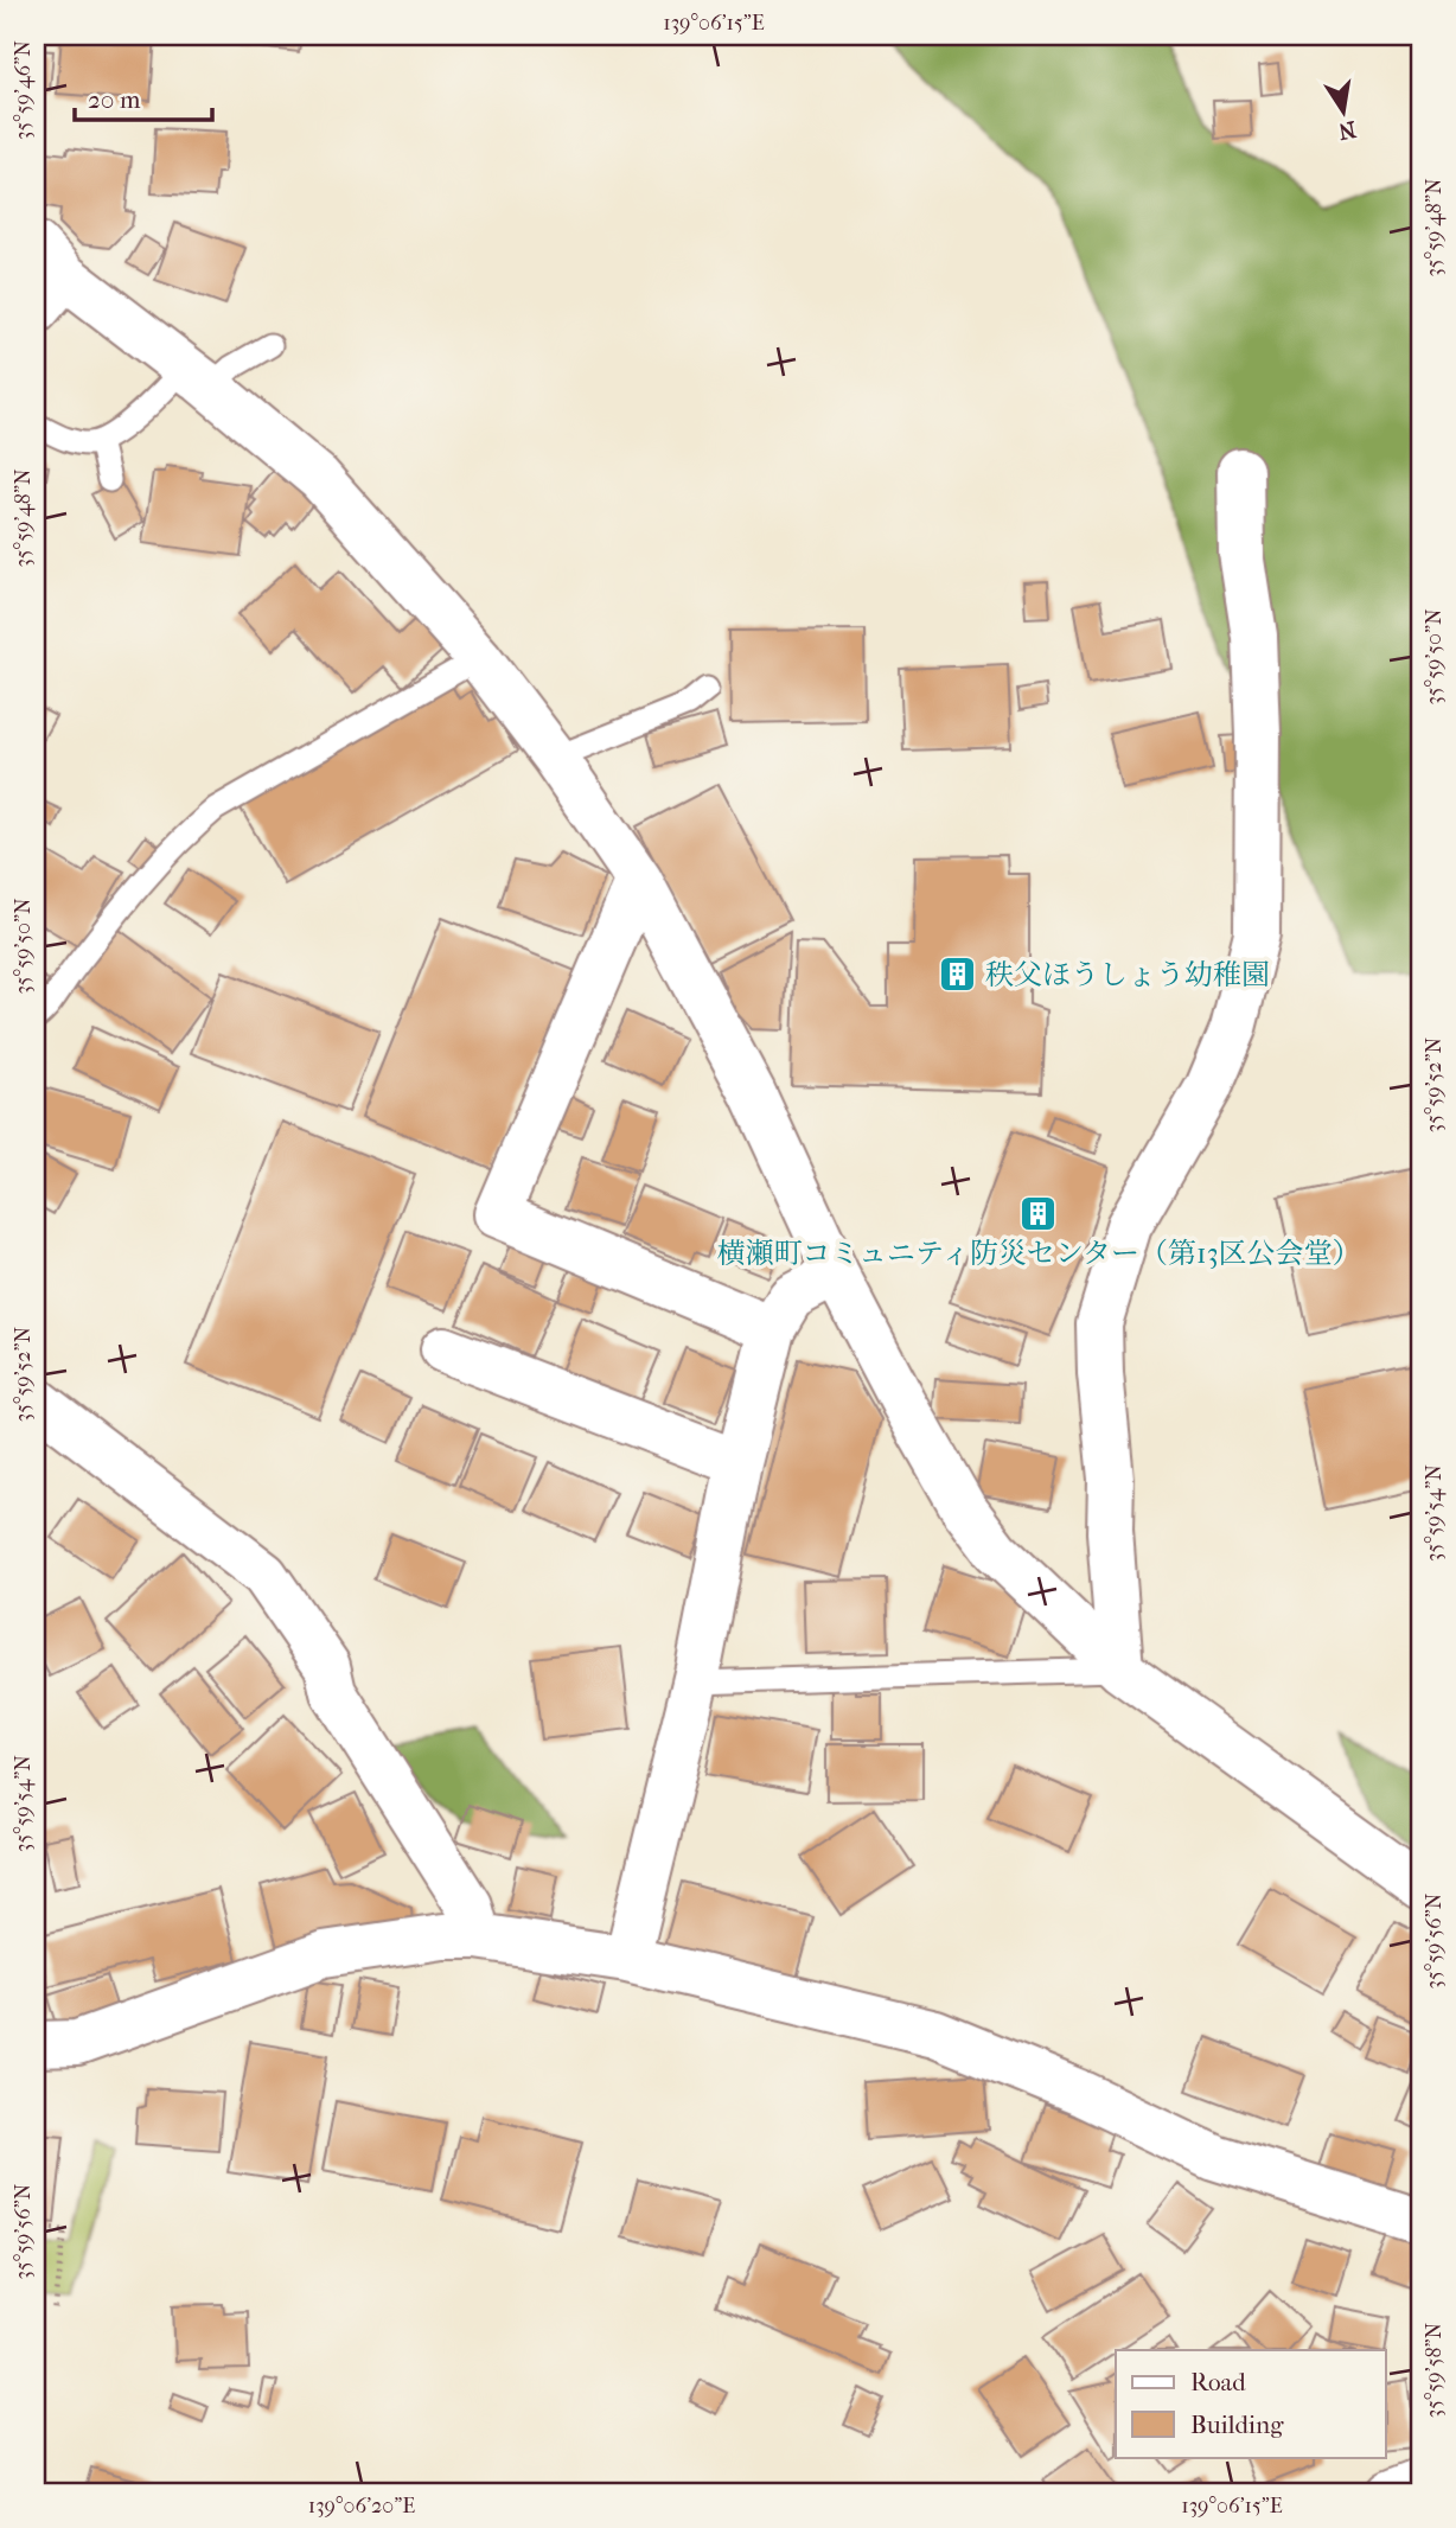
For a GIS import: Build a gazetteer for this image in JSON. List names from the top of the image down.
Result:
{
  "places": {
    "building": ["秩父ほうしょう幼稚園", "横瀬町コミュニティ防災センター（第13区公会堂）"]
  },
  "legend": ["Road", "Building"],
  "scale_bar": "20 m",
  "north": "bottom",
  "coordinates": [
    "139°06'15\"E",
    "35°59'46\"N",
    "35°59'48\"N",
    "35°59'50\"N",
    "35°59'52\"N",
    "35°59'54\"N",
    "35°59'56\"N",
    "35°59'58\"N",
    "139°06'20\"E"
  ]
}
